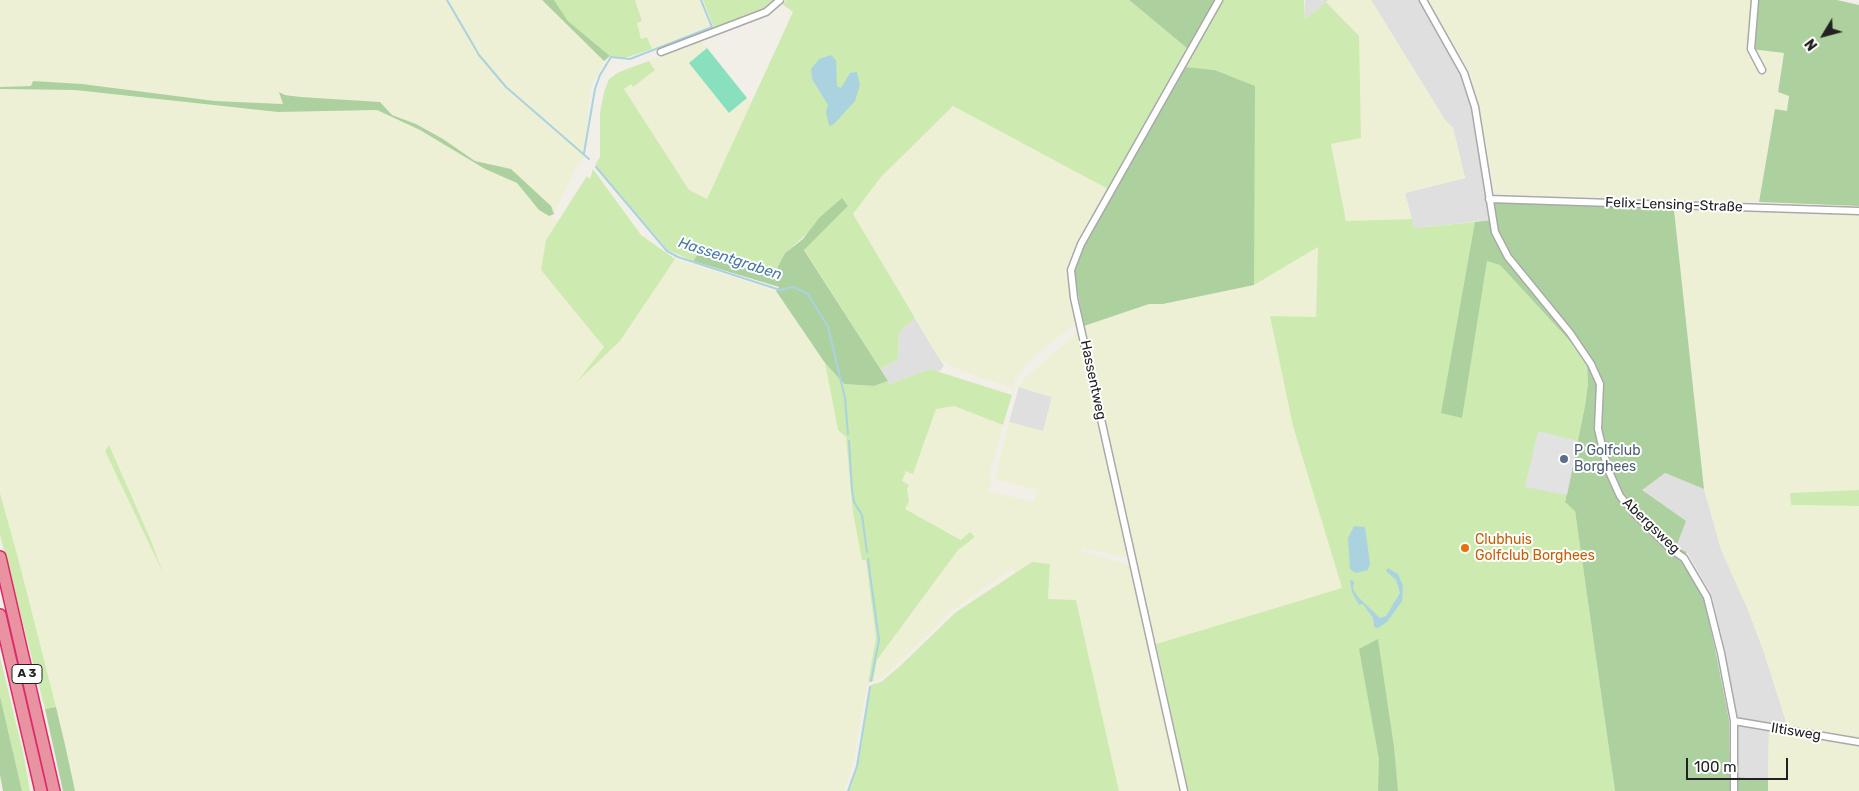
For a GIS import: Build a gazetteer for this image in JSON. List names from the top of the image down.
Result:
{
  "streets": {
    "highway": ["A 3"],
    "street": [
      "Felix-Lensing-Straße",
      "Hassentweg",
      "Abergsweg",
      "Iltisweg"
    ]
  },
  "crossings": [
    ["Felix-Lensing-Straße", "Abergsweg"],
    ["Abergsweg", "Iltisweg"]
  ],
  "water": ["Hassentgraben"],
  "places": ["P Golfclub Borghees", "Clubhuis Golfclub Borghees"],
  "scale_bar": "100 m",
  "north": "bottom left"
}
